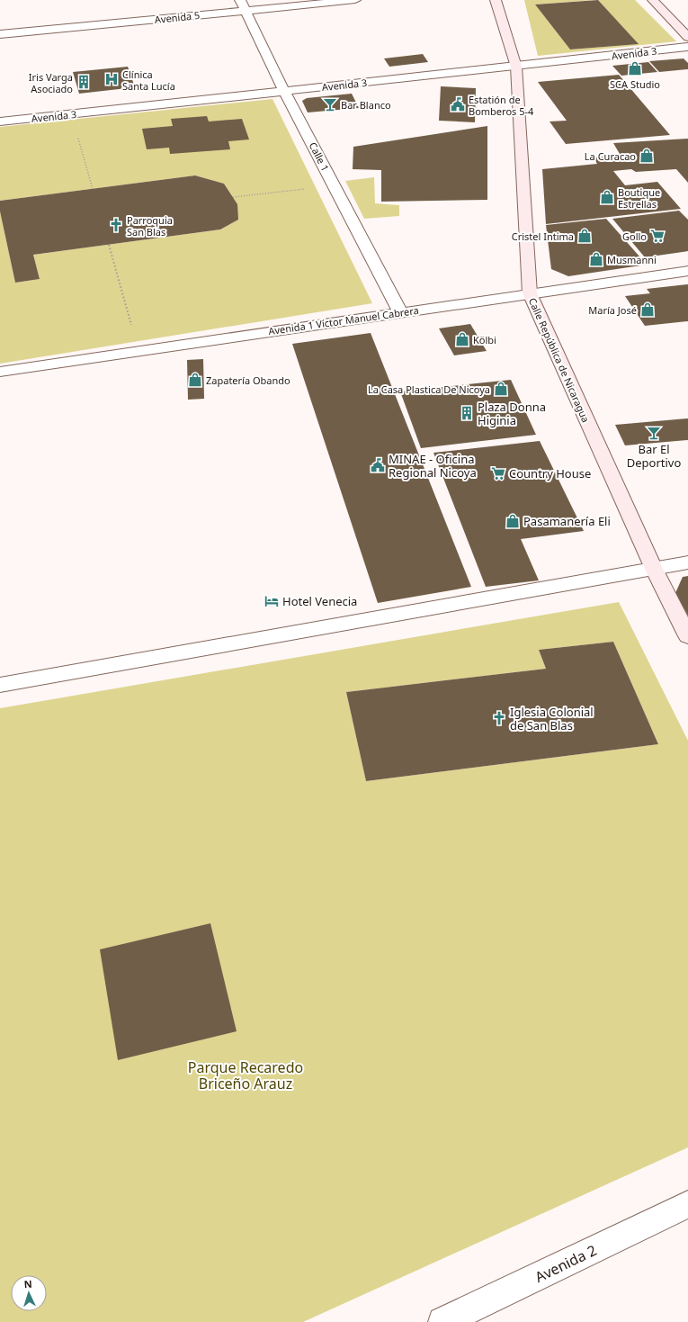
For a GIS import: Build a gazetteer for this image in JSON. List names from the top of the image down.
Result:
{
  "streets": {
    "main road": ["Calle República de Nicaragua"],
    "street": [
      "Avenida 5",
      "Avenida 3",
      "Calle 1",
      "Avenida 1 Víctor Manuel Cabrera",
      "Avenida 2"
    ]
  },
  "crossings": [
    ["Avenida 5", "Calle 1"],
    ["Avenida 3", "Calle 1"],
    ["Avenida 3", "Calle República de Nicaragua"],
    ["Calle 1", "Avenida 1 Víctor Manuel Cabrera"],
    ["Avenida 1 Víctor Manuel Cabrera", "Calle República de Nicaragua"]
  ],
  "parks": ["Parque Recaredo Briceño Arauz"],
  "places": {
    "shop": [
      "SCA Studio",
      "La Curacao",
      "Boutique Estrellas",
      "Cristel Intima",
      "Musmanni",
      "María José",
      "Kölbi",
      "Zapatería Obando",
      "La Casa Plastica De Nicoya",
      "Pasamanería Eli"
    ],
    "hospital": ["Clínica Santa Lucía"],
    "building": ["Iris Varga Asociado", "Plaza Donna Higinia"],
    "bar": ["Bar Blanco", "Bar El Deportivo"],
    "public building": ["Estatión de Bomberos 5-4", "MINAE - Oficina Regional Nicoya"],
    "church": ["Parroquia San Blas", "Iglesia Colonial de San Blas"],
    "supermarket": ["Gollo", "Country House"],
    "hotel": ["Hotel Venecia"]
  },
  "north": "top"
}
